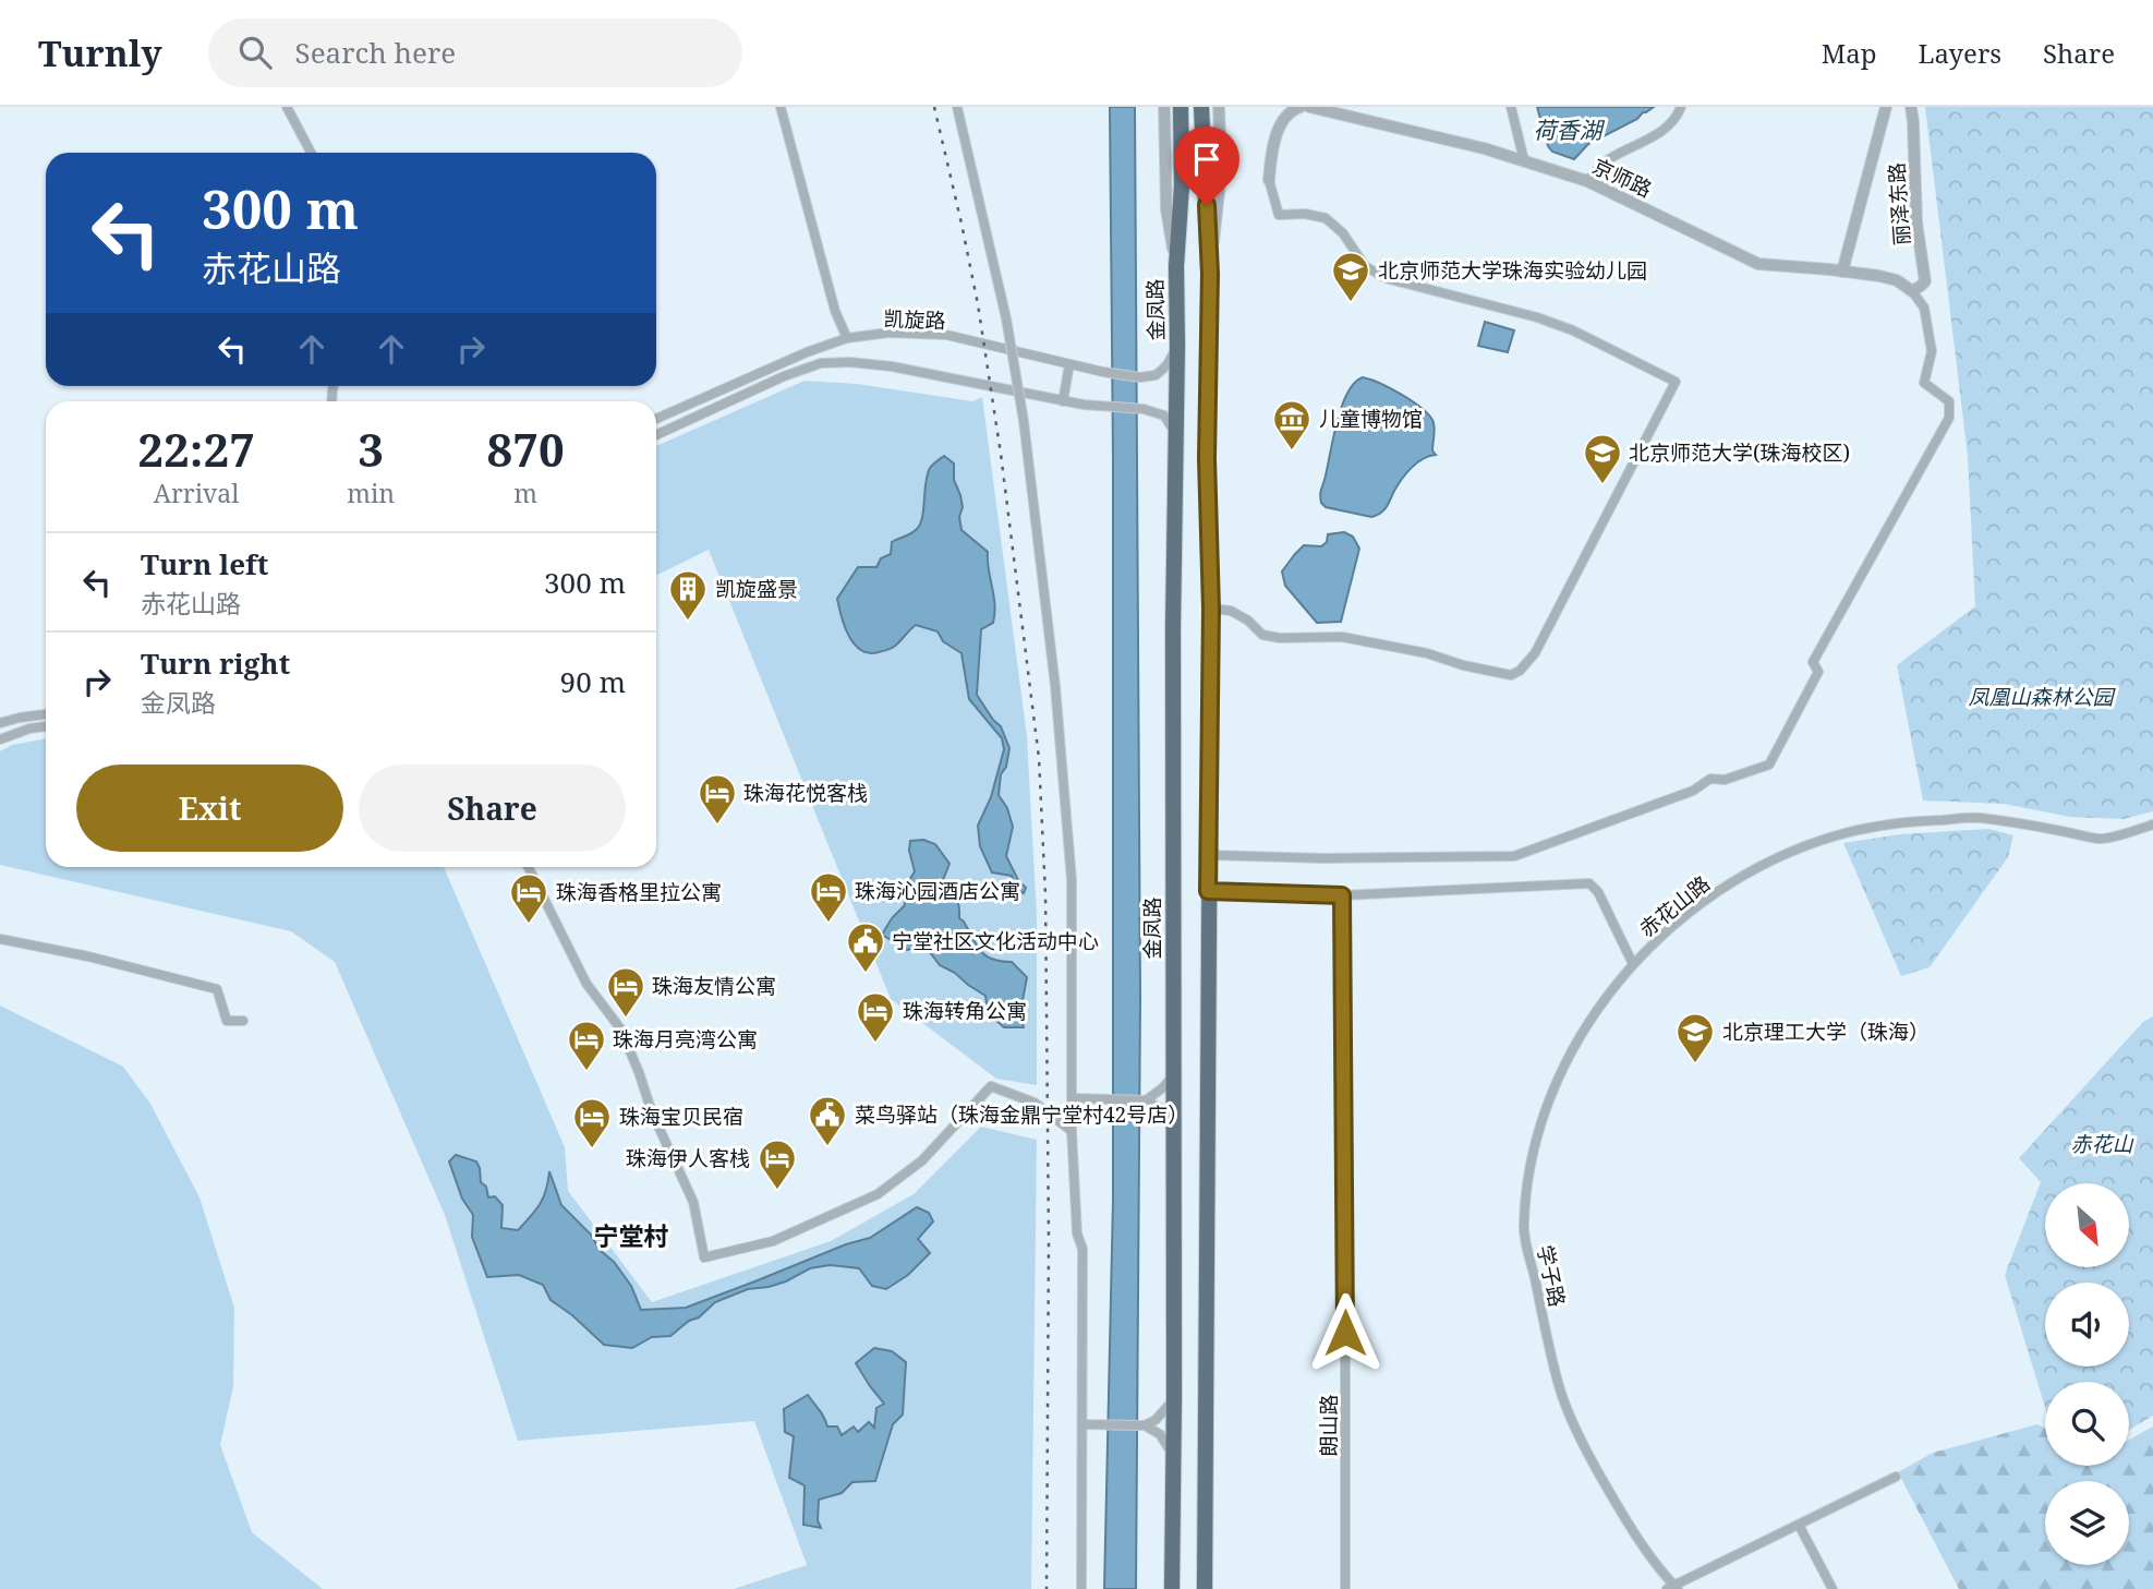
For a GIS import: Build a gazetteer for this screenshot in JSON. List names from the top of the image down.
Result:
{
  "streets": {
    "highway": ["金凤路"],
    "street": [
      "京师路",
      "丽泽东路",
      "凯旋路",
      "赤花山路",
      "学子路",
      "朗山路"
    ]
  },
  "crossings": [
    ["京师路", "丽泽东路"],
    ["金凤路", "凯旋路"],
    ["赤花山路", "学子路"],
    ["赤花山路", "朗山路"]
  ],
  "districts": ["宁堂村"],
  "water": ["荷香湖"],
  "parks": ["凤凰山森林公园", "赤花山"],
  "places": {
    "school or university": ["北京师范大学珠海实验幼儿园", "北京师范大学(珠海校区)", "北京理工大学（珠海）"],
    "museum": ["儿童博物馆"],
    "building": ["凯旋盛景"],
    "hotel": [
      "珠海花悦客栈",
      "珠海沁园酒店公寓",
      "珠海香格里拉公寓",
      "珠海友情公寓",
      "珠海转角公寓",
      "珠海月亮湾公寓",
      "珠海宝贝民宿",
      "珠海伊人客栈"
    ],
    "public building": ["宁堂社区文化活动中心", "菜鸟驿站（珠海金鼎宁堂村42号店）"]
  },
  "north": "bottom right",
  "page": {
    "header": "Turnly",
    "search": "Search here",
    "nav": ["Map", "Layers", "Share"],
    "turn": ["300 m", "赤花山路"],
    "eta": [
      "22:27",
      "Arrival",
      "3",
      "min",
      "870",
      "m"
    ],
    "list": [
      {
        "name": "Turn left",
        "note": "赤花山路",
        "value": "300 m"
      },
      {
        "name": "Turn right",
        "note": "金凤路",
        "value": "90 m"
      }
    ],
    "buttons": ["Exit", "Share"]
  }
}
